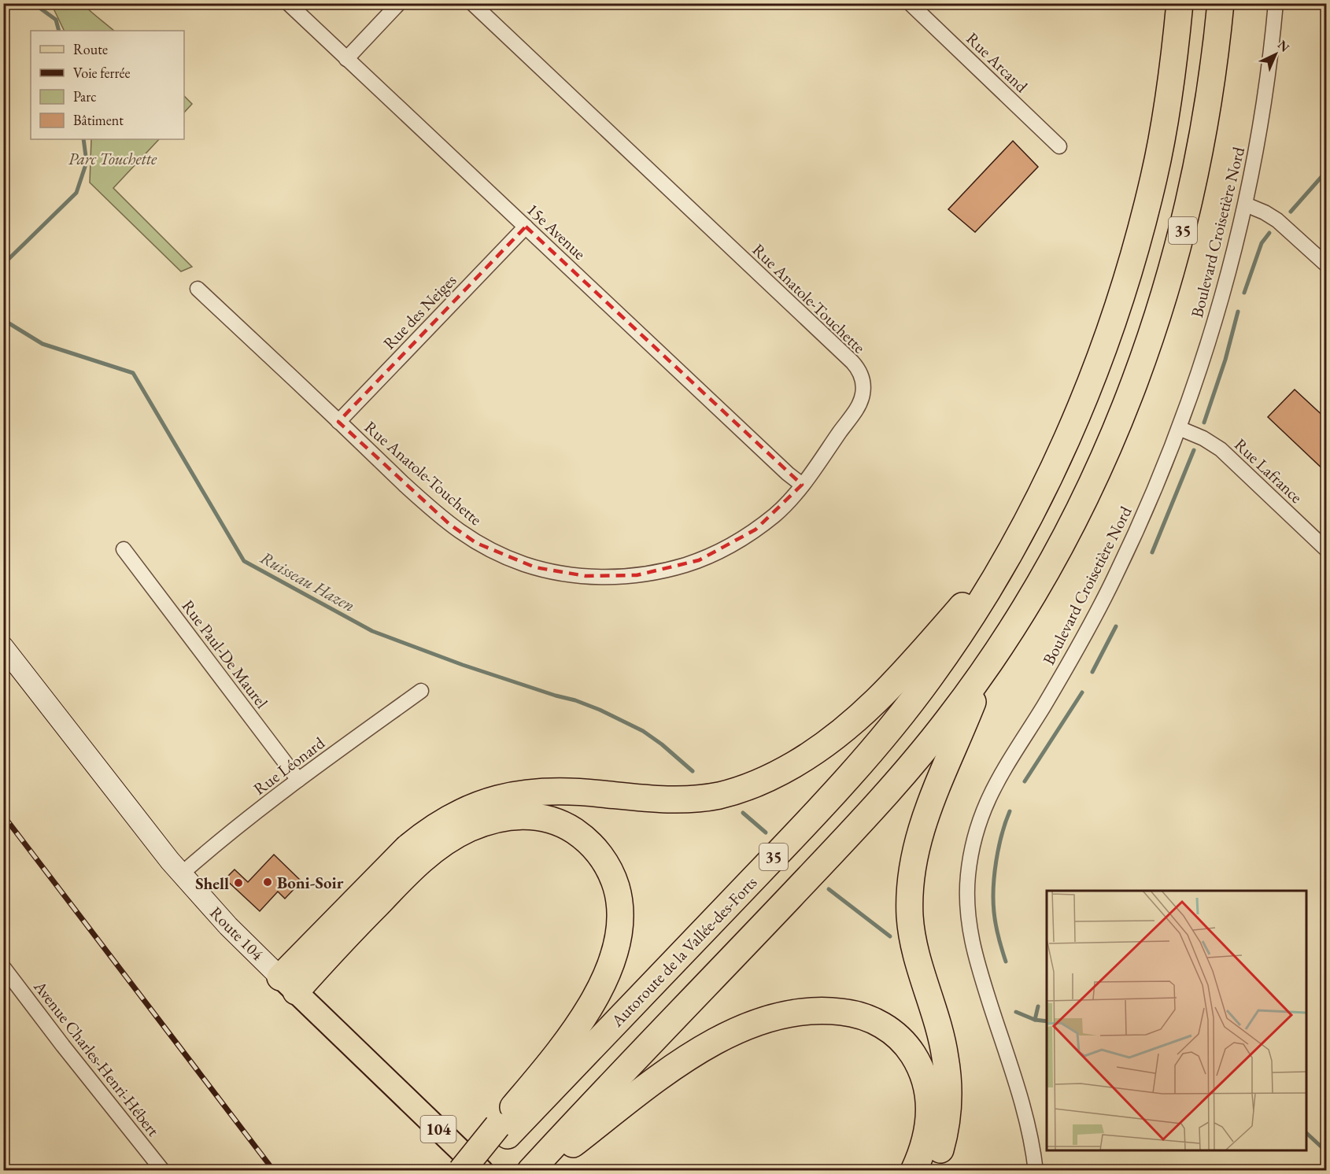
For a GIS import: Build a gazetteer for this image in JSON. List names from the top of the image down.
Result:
{
  "streets": {
    "highway": ["35", "Autoroute de la Vallée-des-Forts"],
    "main road": ["Route 104", "104"],
    "street": [
      "Rue Arcand",
      "15e Avenue",
      "Boulevard Croisetière Nord",
      "Rue Anatole-Touchette",
      "Rue des Neiges",
      "Rue Lafrance",
      "Rue Paul-De Maurel",
      "Rue Léonard",
      "Avenue Charles-Henri-Hébert"
    ]
  },
  "crossings": [
    ["15e Avenue", "Rue Anatole-Touchette"],
    ["15e Avenue", "Rue des Neiges"],
    ["Boulevard Croisetière Nord", "Rue Lafrance"],
    ["Rue Anatole-Touchette", "Rue des Neiges"],
    ["Rue Paul-De Maurel", "Rue Léonard"],
    ["Rue Léonard", "Route 104"]
  ],
  "water": ["Ruisseau Hazen"],
  "parks": ["Parc Touchette"],
  "places": ["Boni-Soir", "Shell"],
  "legend": [
    "Route",
    "Voie ferrée",
    "Parc",
    "Bâtiment"
  ],
  "north": "top right"
}
